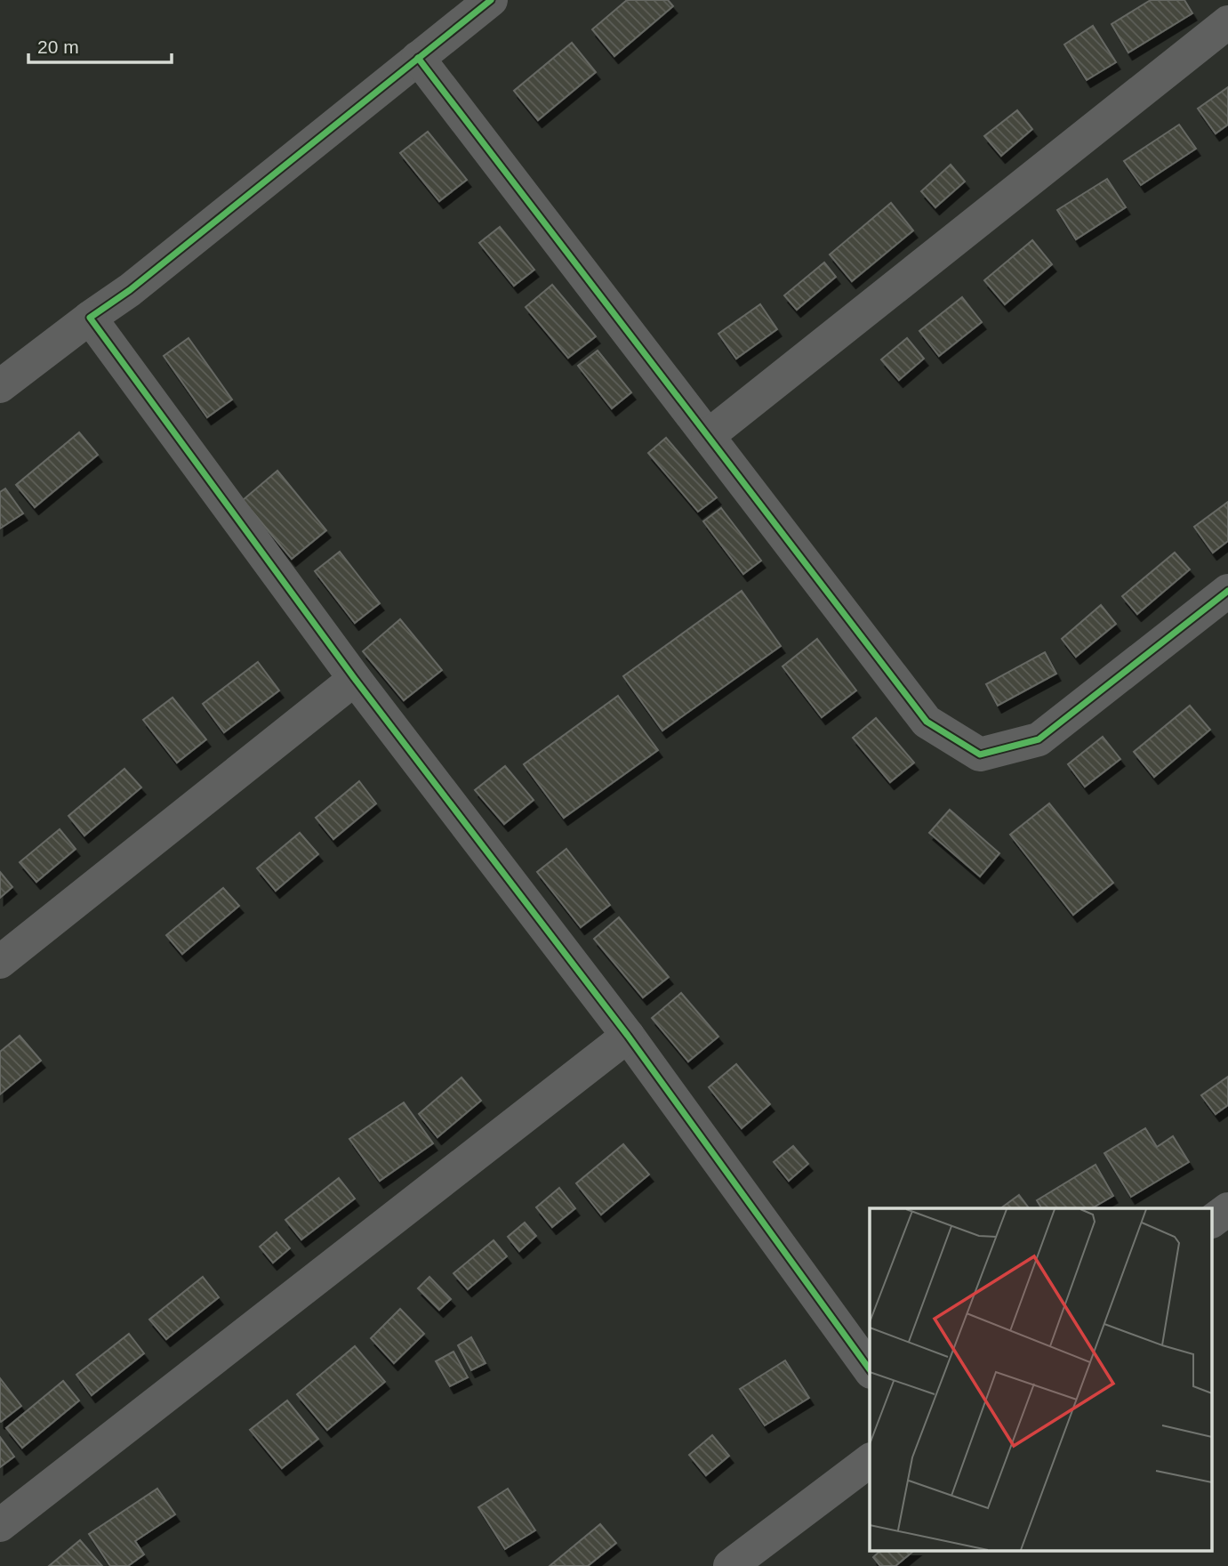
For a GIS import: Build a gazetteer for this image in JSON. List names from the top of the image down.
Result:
{
  "scale_bar": "20 m"
}
